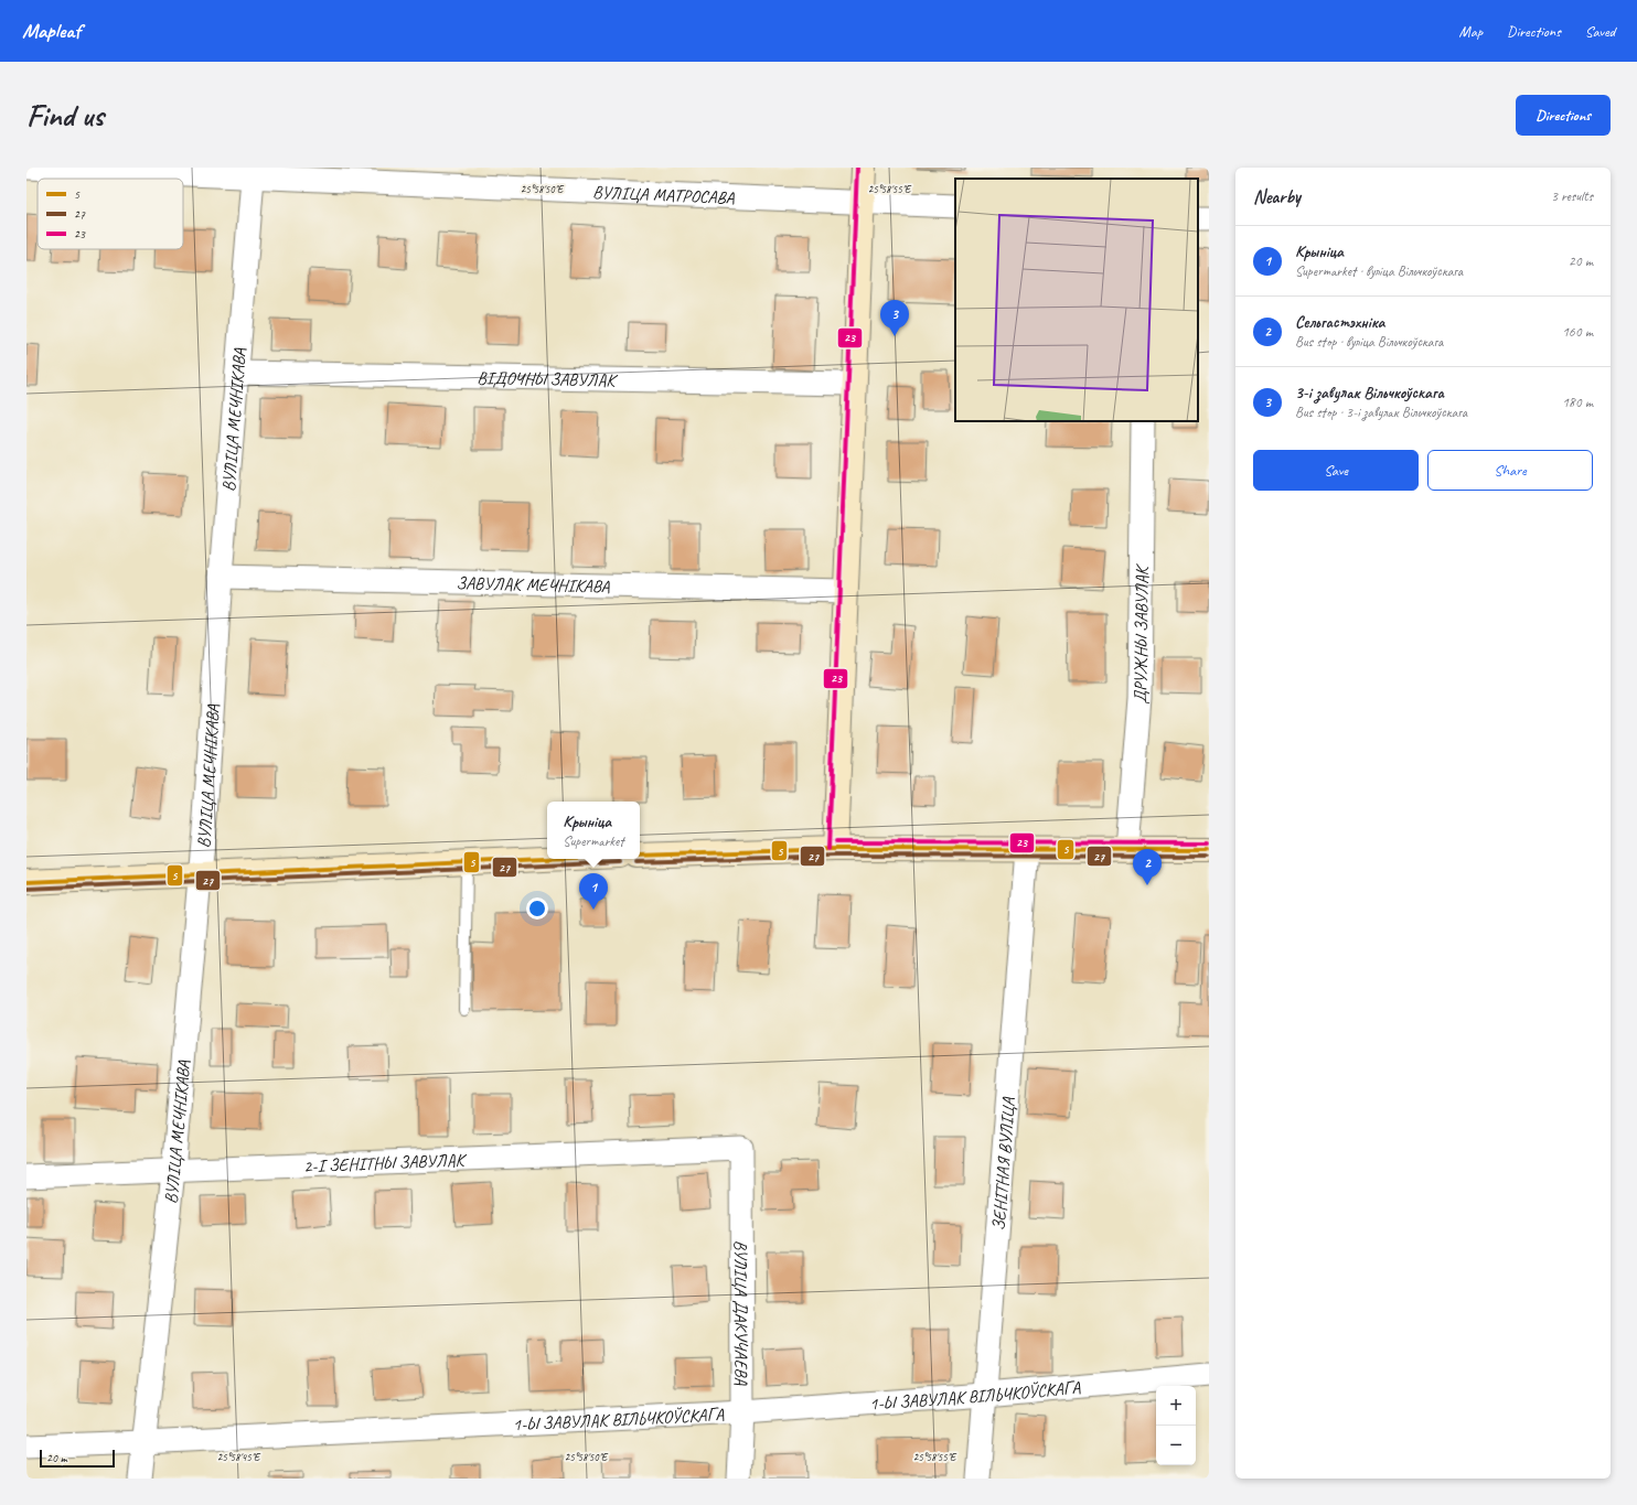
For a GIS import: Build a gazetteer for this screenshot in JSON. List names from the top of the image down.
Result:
{
  "streets": {
    "street": [
      "ВУЛІЦА МАТРОСАВА",
      "ВІДОЧНЫ ЗАВУЛАК",
      "ВУЛІЦА МЕЧНІКАВА",
      "ЗАВУЛАК МЕЧНІКАВА",
      "ДРУЖНЫ ЗАВУЛАК",
      "2-І ЗЕНІТНЫ ЗАВУЛАК",
      "ЗЕНІТНАЯ ВУЛІЦА",
      "ВУЛІЦА ДАКУЧАЕВА",
      "1-Ы ЗАВУЛАК ВІЛЬЧКОЎСКАГА"
    ]
  },
  "crossings": [
    ["ВУЛІЦА МАТРОСАВА", "ВУЛІЦА МЕЧНІКАВА"],
    ["ВІДОЧНЫ ЗАВУЛАК", "ВУЛІЦА МЕЧНІКАВА"],
    ["ВУЛІЦА МЕЧНІКАВА", "ЗАВУЛАК МЕЧНІКАВА"],
    ["ВУЛІЦА МЕЧНІКАВА", "2-І ЗЕНІТНЫ ЗАВУЛАК"],
    ["ВУЛІЦА МЕЧНІКАВА", "1-Ы ЗАВУЛАК ВІЛЬЧКОЎСКАГА"],
    ["2-І ЗЕНІТНЫ ЗАВУЛАК", "ВУЛІЦА ДАКУЧАЕВА"],
    ["ЗЕНІТНАЯ ВУЛІЦА", "1-Ы ЗАВУЛАК ВІЛЬЧКОЎСКАГА"],
    ["ВУЛІЦА ДАКУЧАЕВА", "1-Ы ЗАВУЛАК ВІЛЬЧКОЎСКАГА"]
  ],
  "lines": ["transit line 23", "transit line 5", "transit line 27"],
  "legend": ["5", "27", "23"],
  "scale_bar": "20 m",
  "page": {
    "header": "Mapleaf",
    "nav": ["Map", "Directions", "Saved"],
    "buttons": [
      "Directions",
      ["Save", "Share"]
    ],
    "title": "Find us",
    "heading": ["Nearby", "3 results"],
    "list": [
      {
        "mark": "1",
        "name": "Крыніца",
        "note": "Supermarket · вуліца Вільчкоўскага",
        "value": "20 m"
      },
      {
        "mark": "2",
        "name": "Сельгастэхніка",
        "note": "Bus stop · вуліца Вільчкоўскага",
        "value": "160 m"
      },
      {
        "mark": "3",
        "name": "3-і завулак Вільчкоўскага",
        "note": "Bus stop · 3-і завулак Вільчкоўскага",
        "value": "180 m"
      }
    ],
    "pins": ["3", "2", "1"],
    "popup": ["Крыніца", "Supermarket"],
    "map_buttons": ["+", "−"],
    "scale": "20 m"
  },
  "coordinates": ["25°58'50\"E", "25°58'55\"E", "25°58'45\"E"]
}
